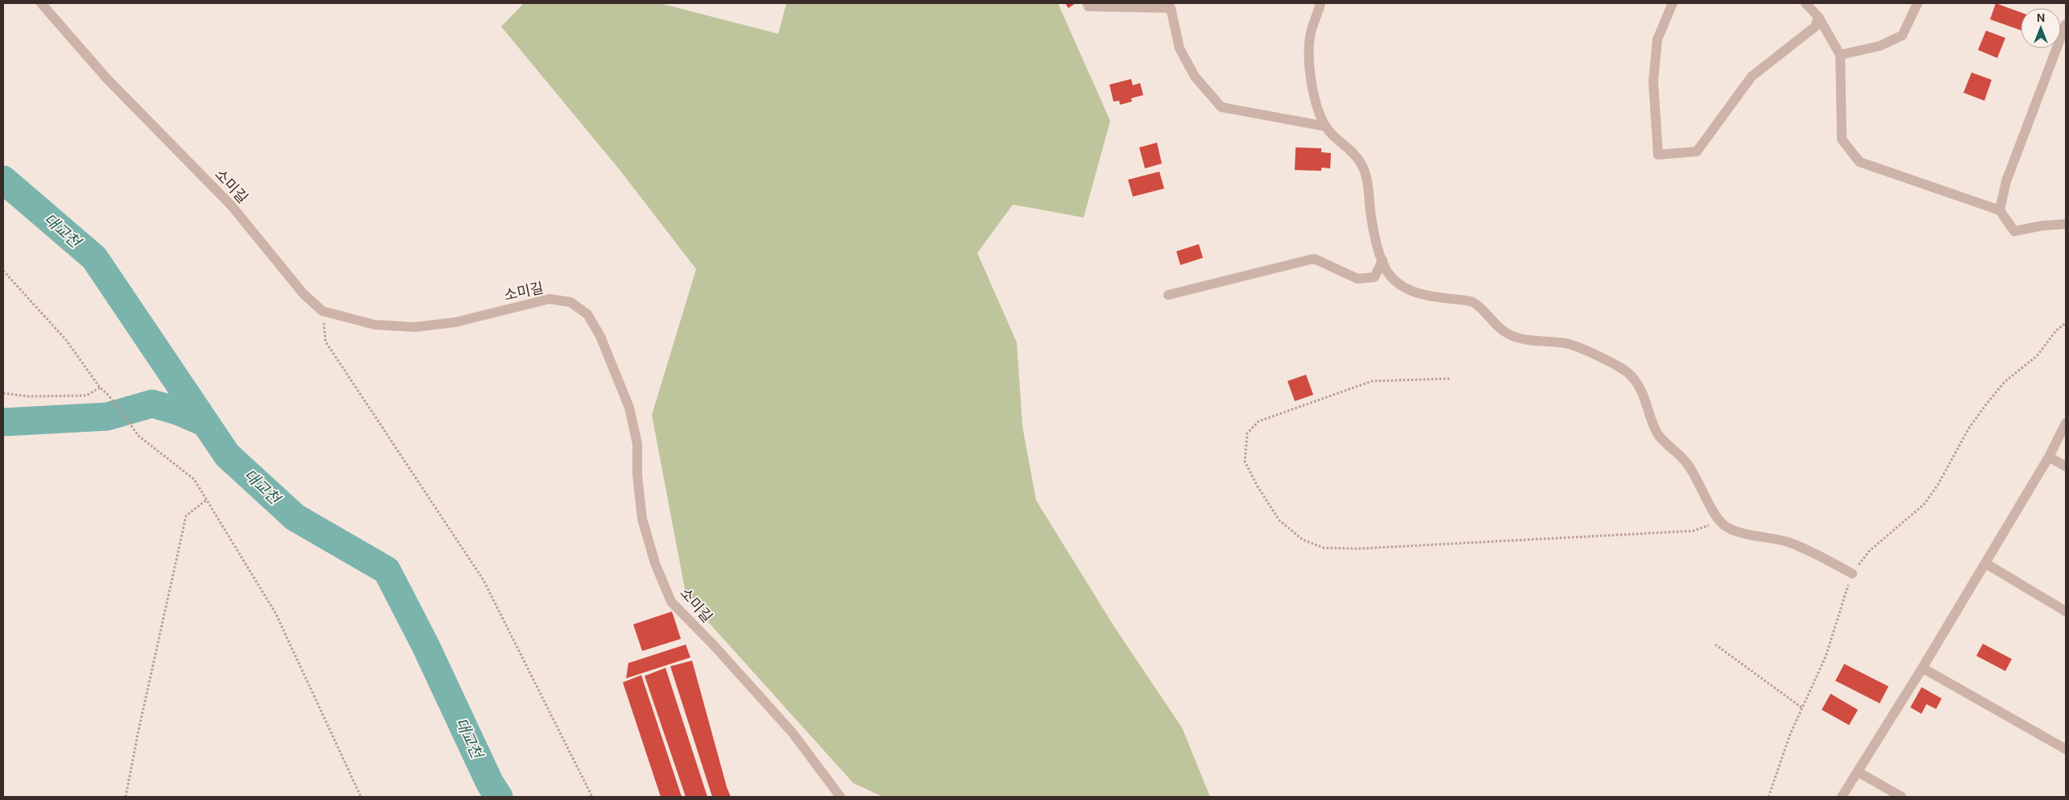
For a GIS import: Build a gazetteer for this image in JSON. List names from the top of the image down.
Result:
{
  "streets": {
    "street": ["소미길"]
  },
  "water": ["대교천"],
  "north": "top"
}
